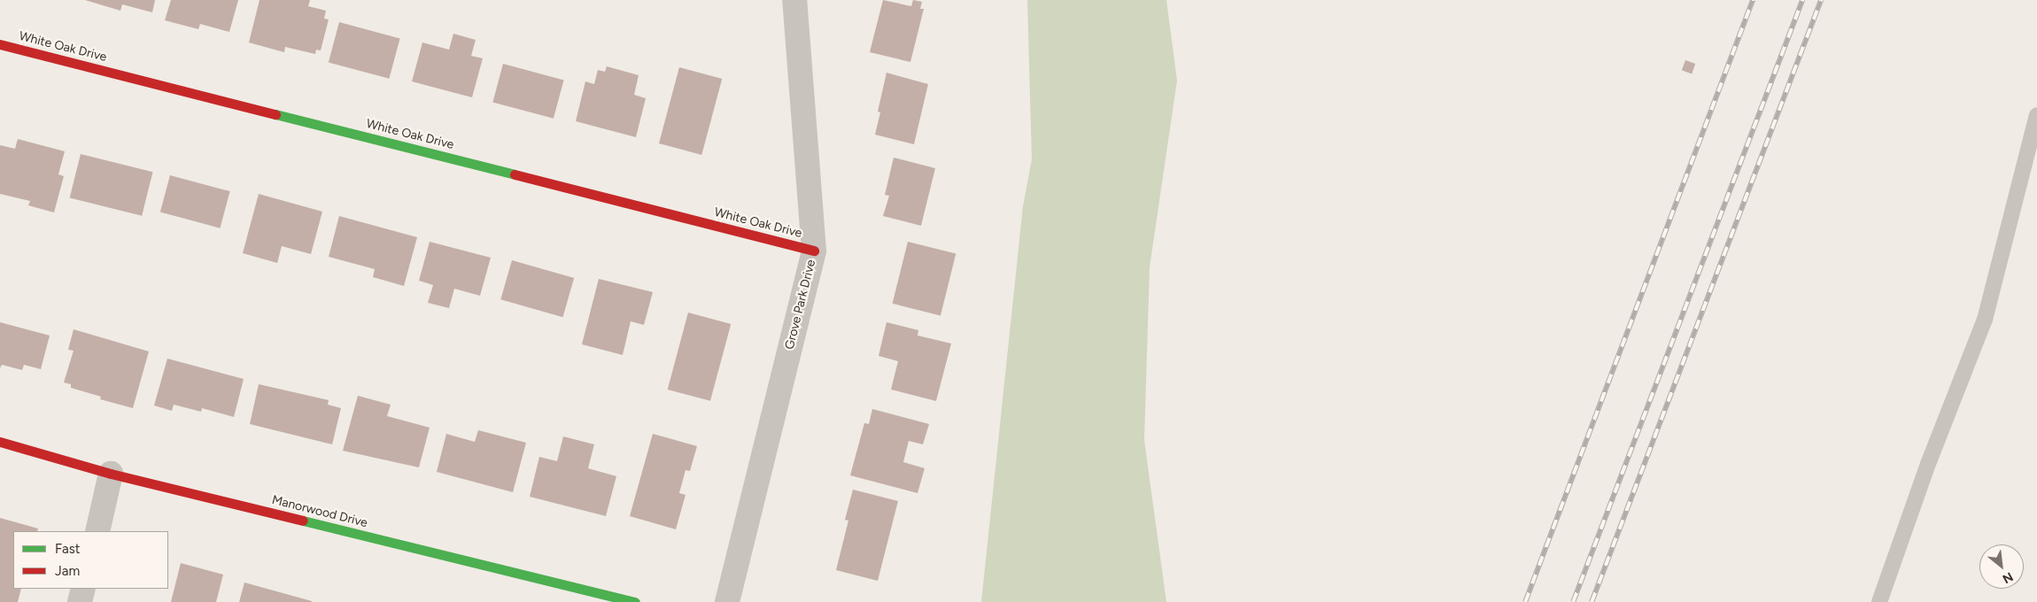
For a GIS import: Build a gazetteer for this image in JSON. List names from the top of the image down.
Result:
{
  "streets": {
    "street": ["White Oak Drive", "Grove Park Drive", "Manorwood Drive"]
  },
  "crossings": [
    ["White Oak Drive", "Grove Park Drive"]
  ],
  "legend": ["Fast", "Jam"],
  "north": "bottom right"
}
